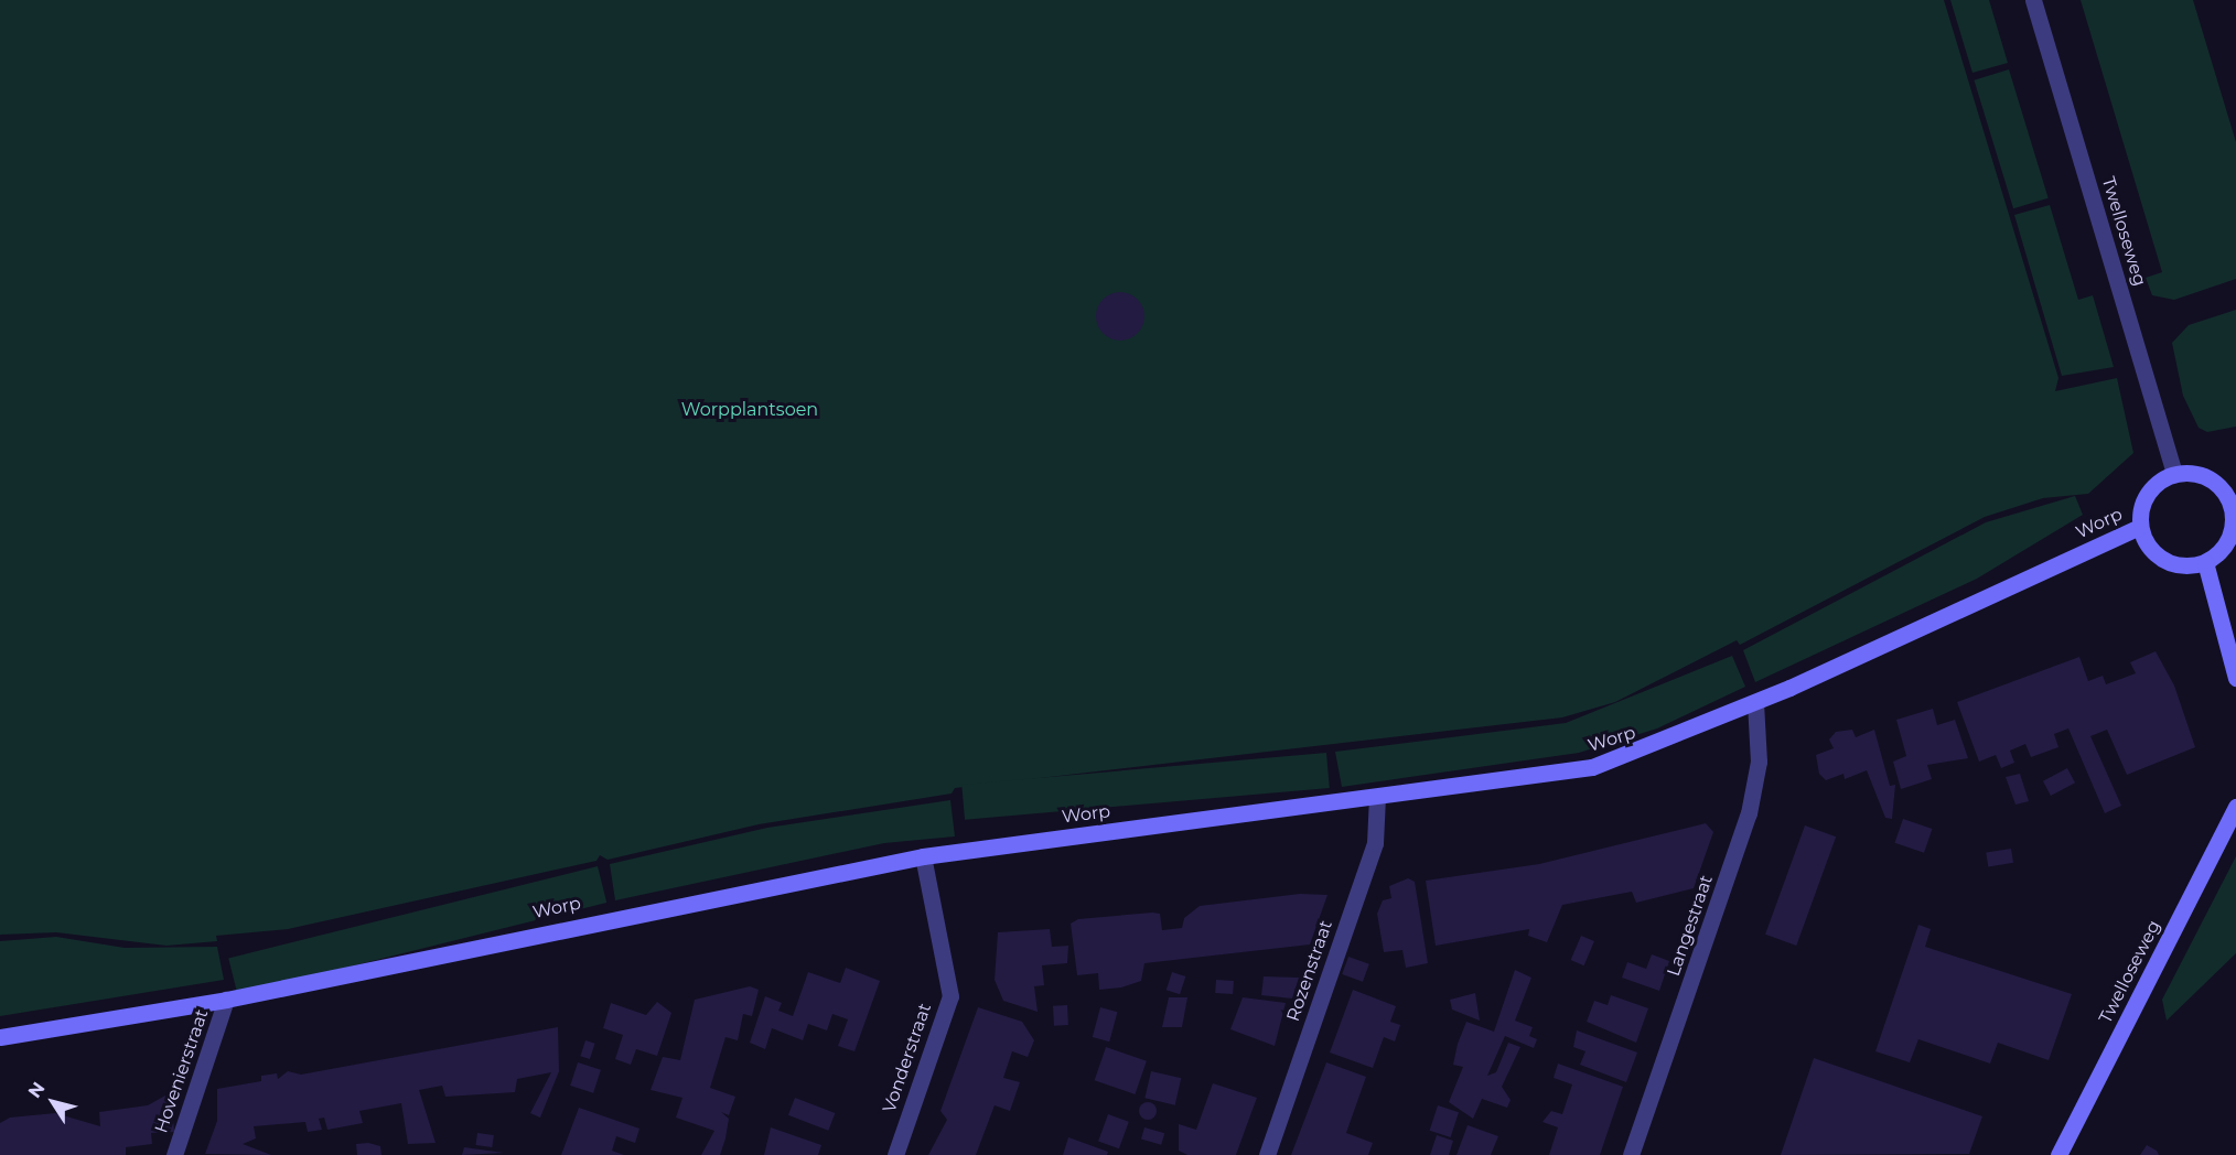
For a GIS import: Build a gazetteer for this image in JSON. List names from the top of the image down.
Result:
{
  "streets": {
    "street": [
      "Twelloseweg",
      "Worp",
      "Langestraat",
      "Rozenstraat",
      "Vonderstraat",
      "Hovenierstraat"
    ]
  },
  "crossings": [
    ["Twelloseweg", "Worp"],
    ["Worp", "Langestraat"],
    ["Worp", "Rozenstraat"],
    ["Worp", "Vonderstraat"],
    ["Worp", "Hovenierstraat"]
  ],
  "parks": ["Worpplantsoen"],
  "north": "top left"
}
